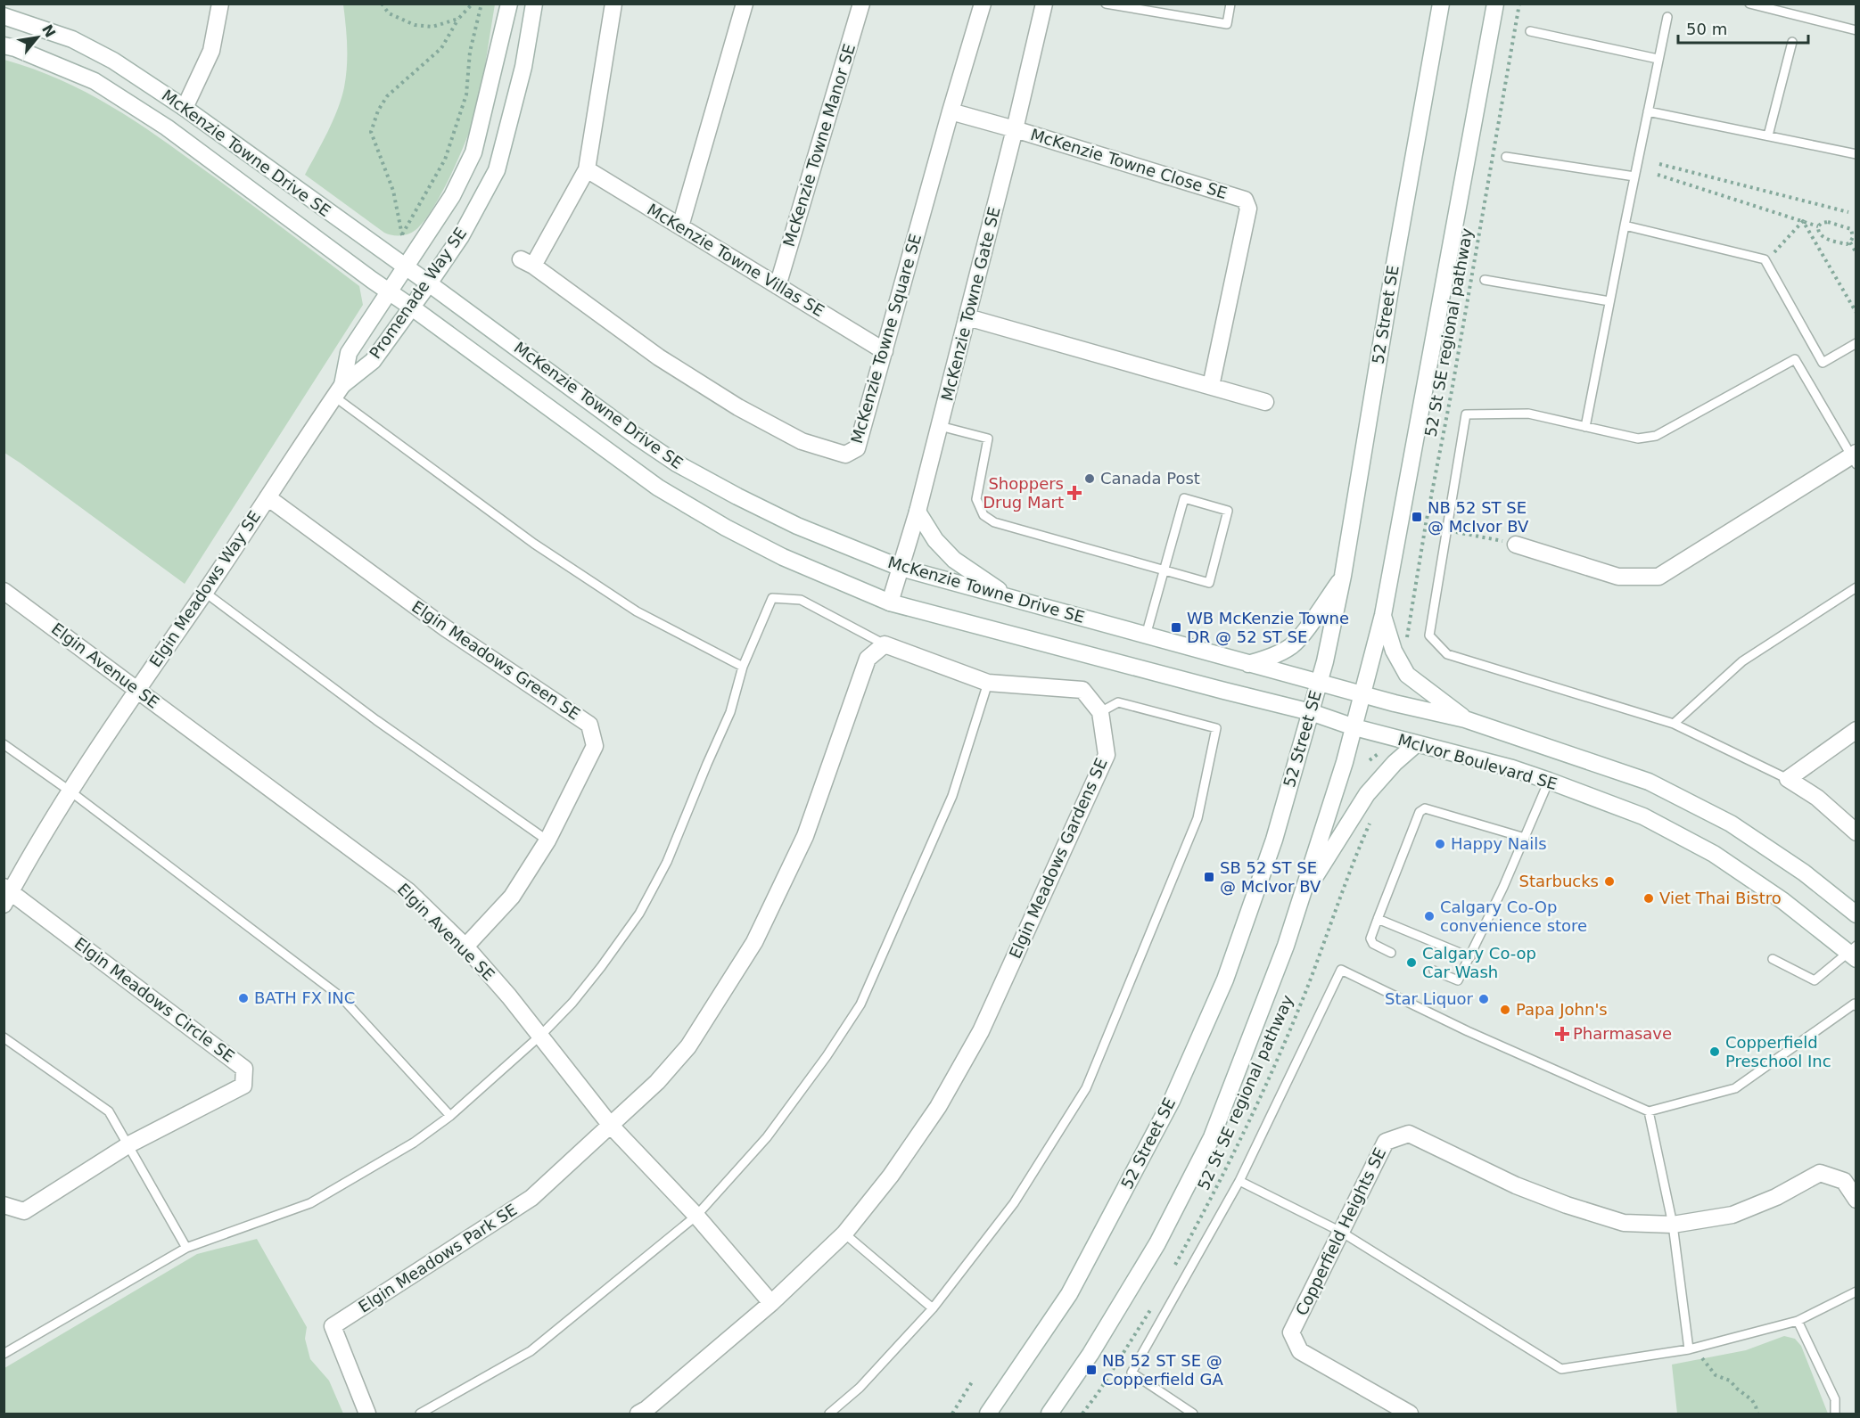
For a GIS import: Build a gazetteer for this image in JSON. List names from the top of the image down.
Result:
{
  "streets": {
    "street": [
      "McKenzie Towne Manor SE",
      "McKenzie Towne Drive SE",
      "McKenzie Towne Close SE",
      "McKenzie Towne Villas SE",
      "Promenade Way SE",
      "McKenzie Towne Gate SE",
      "52 Street SE",
      "McKenzie Towne Square SE",
      "Elgin Meadows Way SE",
      "Elgin Meadows Green SE",
      "Elgin Avenue SE",
      "McIvor Boulevard SE",
      "Elgin Meadows Gardens SE",
      "Elgin Meadows Circle SE",
      "Copperfield Heights SE",
      "Elgin Meadows Park SE"
    ],
    "path": ["52 St SE regional pathway"]
  },
  "crossings": [
    ["McKenzie Towne Manor SE", "McKenzie Towne Villas SE"],
    ["McKenzie Towne Drive SE", "Promenade Way SE"],
    ["McKenzie Towne Drive SE", "McKenzie Towne Gate SE"],
    ["McKenzie Towne Drive SE", "52 Street SE"],
    ["McKenzie Towne Drive SE", "McIvor Boulevard SE"],
    ["McKenzie Towne Close SE", "McKenzie Towne Gate SE"],
    ["McKenzie Towne Villas SE", "McKenzie Towne Square SE"],
    ["Promenade Way SE", "Elgin Meadows Way SE"],
    ["52 Street SE", "McIvor Boulevard SE"],
    ["Elgin Meadows Way SE", "Elgin Meadows Green SE"],
    ["Elgin Meadows Way SE", "Elgin Avenue SE"],
    ["Elgin Meadows Way SE", "Elgin Meadows Circle SE"],
    ["Elgin Meadows Green SE", "Elgin Avenue SE"],
    ["Elgin Avenue SE", "Elgin Meadows Gardens SE"],
    ["Elgin Avenue SE", "Elgin Meadows Park SE"]
  ],
  "places": {
    "other": [
      "Canada Post",
      "Happy Nails",
      "Starbucks",
      "Viet Thai Bistro",
      "Calgary Co-Op convenience store",
      "Calgary Co-op Car Wash",
      "BATH FX INC",
      "Star Liquor",
      "Papa John's",
      "Copperfield Preschool Inc"
    ],
    "health": ["Shoppers Drug Mart", "Pharmasave"],
    "transit": [
      "NB 52 ST SE @ McIvor BV",
      "WB McKenzie Towne DR @ 52 ST SE",
      "SB 52 ST SE @ McIvor BV",
      "NB 52 ST SE @ Copperfield GA"
    ]
  },
  "scale_bar": "50 m",
  "north": "top right"
}
